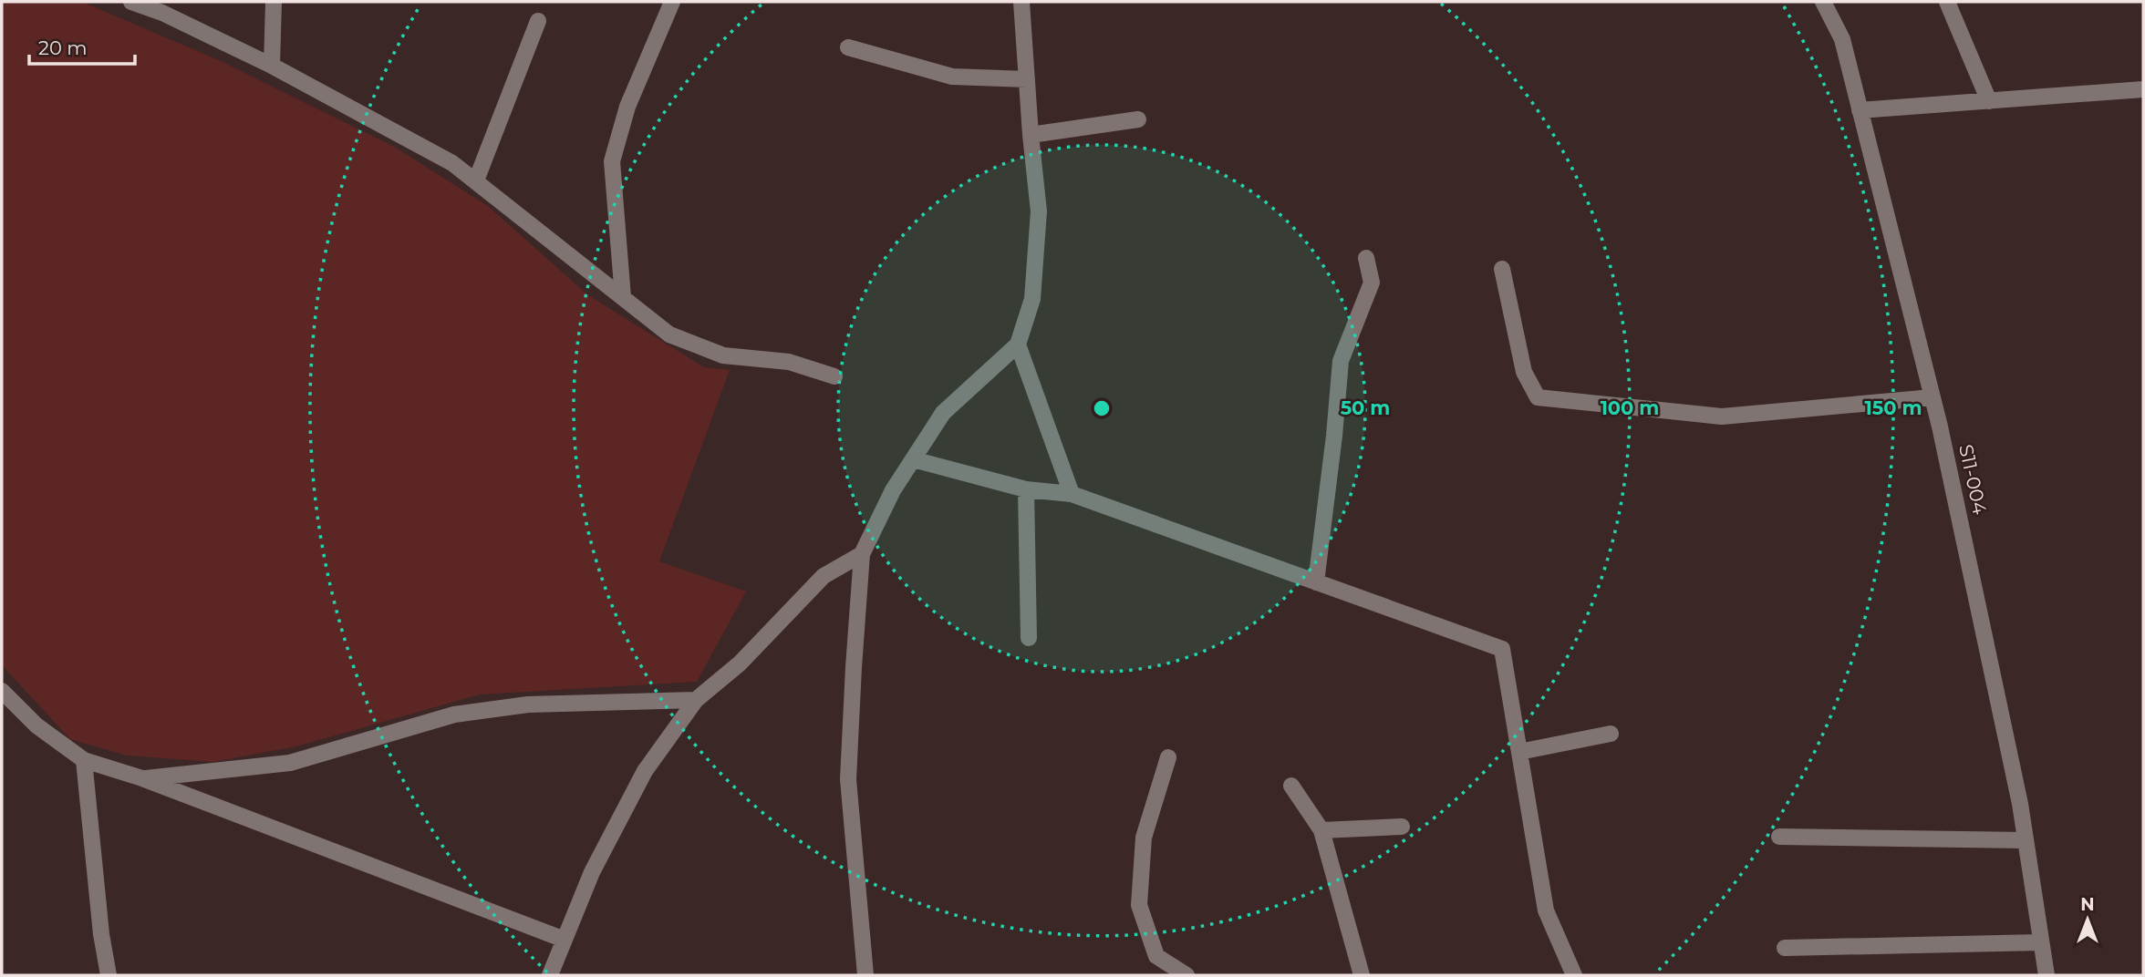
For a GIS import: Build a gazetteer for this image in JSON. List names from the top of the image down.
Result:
{
  "streets": {
    "street": ["S11-004"]
  },
  "scale_bar": "20 m",
  "north": "top",
  "rings": ["50 m", "100 m", "150 m"]
}
